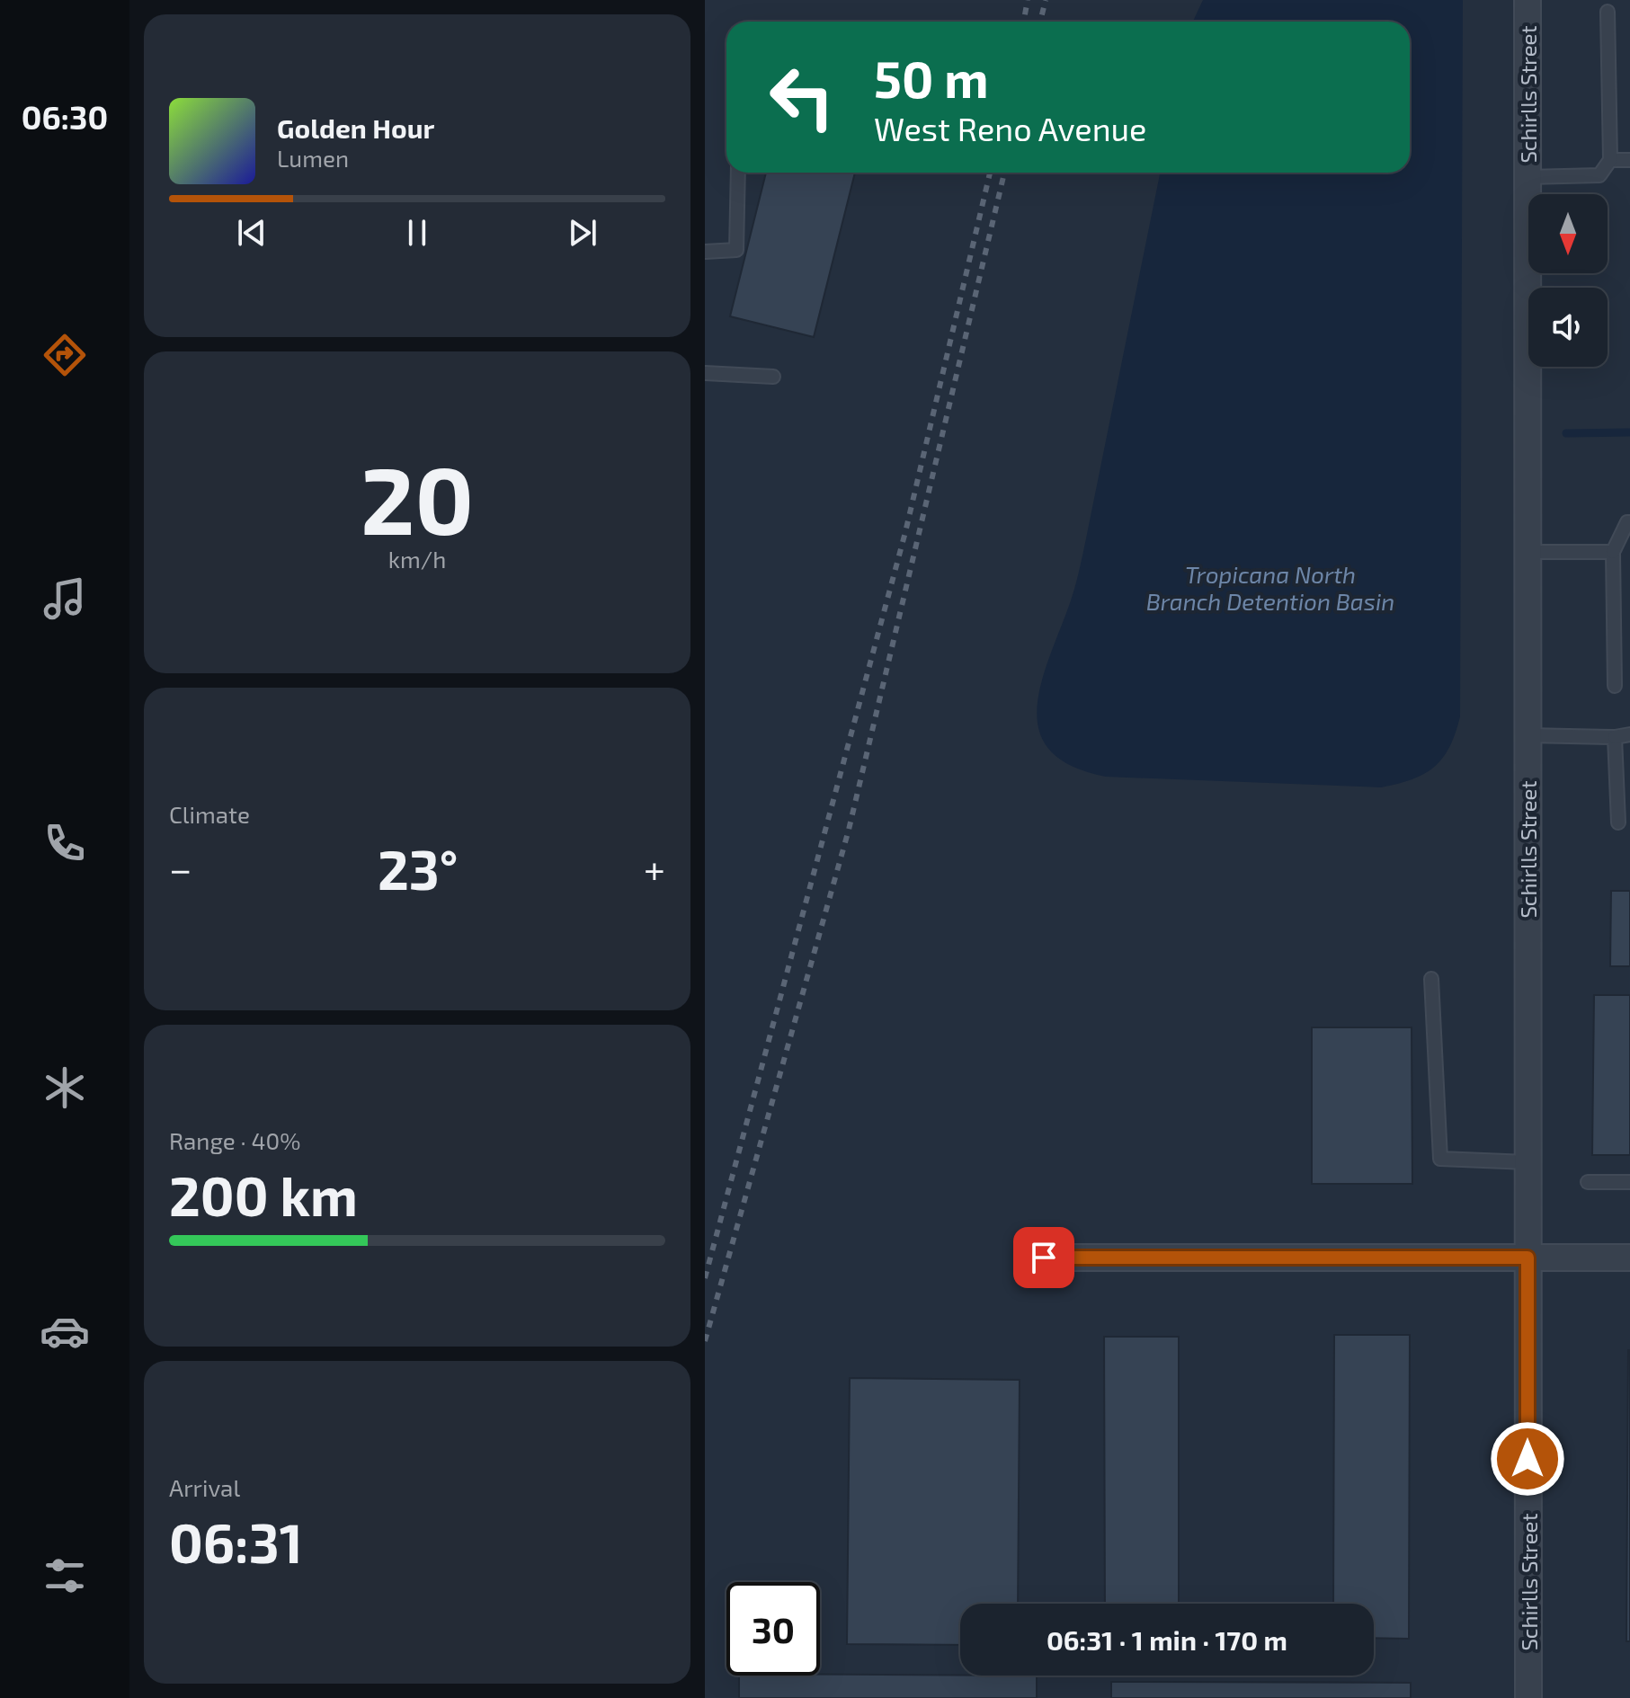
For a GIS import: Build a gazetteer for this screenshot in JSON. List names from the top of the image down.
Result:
{
  "streets": {
    "street": ["Schirlls Street"]
  },
  "water": ["Tropicana North Branch Detention Basin"],
  "north": "bottom",
  "page": {
    "tabs": "06:30",
    "turn": ["50 m", "West Reno Avenue"],
    "song": ["Golden Hour", "Lumen"],
    "tile": [
      ["20", "km/h"],
      "Climate",
      ["Range · 40%", "200 km"],
      ["Arrival", "06:31"]
    ],
    "heat": ["−", "23°", "+"],
    "limit": "30",
    "trip": "06:31 · 1 min · 170 m"
  }
}
